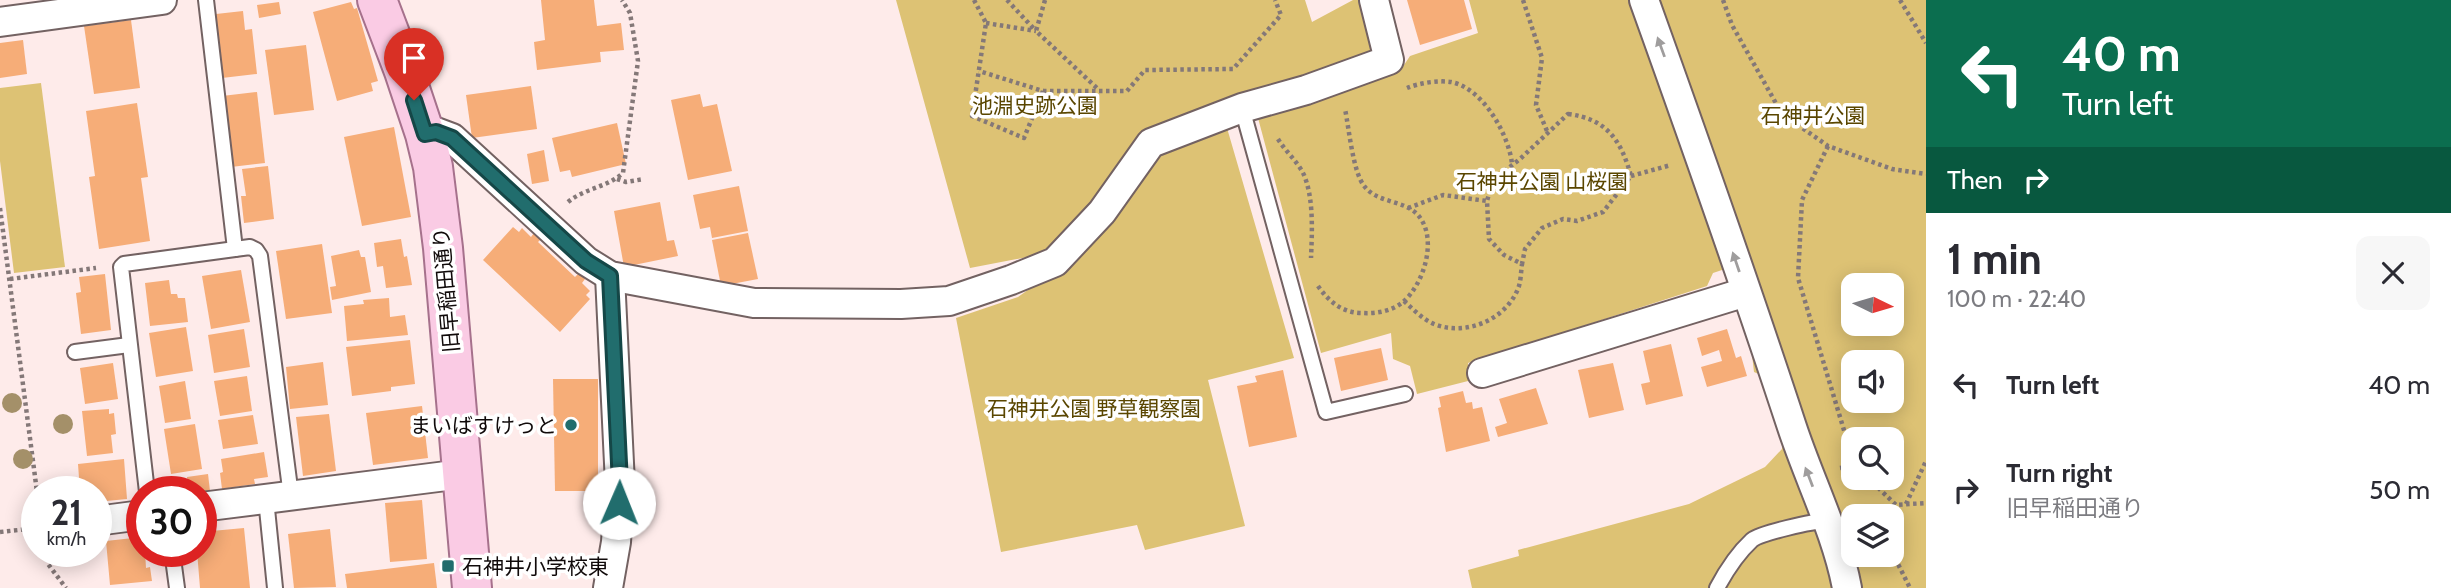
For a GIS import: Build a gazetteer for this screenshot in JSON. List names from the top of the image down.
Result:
{
  "streets": {
    "main road": ["旧早稲田通り"]
  },
  "parks": [
    "池淵史跡公園",
    "石神井公園",
    "石神井公園 山桜園",
    "石神井公園 野草観察園"
  ],
  "places": {
    "other": ["まいばすけっと"],
    "transit": ["石神井小学校東"]
  },
  "north": "right",
  "page": {
    "turn": ["40 m", "Turn left"],
    "then": "Then",
    "heading": ["1 min", "100 m · 22:40"],
    "list": [
      {
        "name": "Turn left",
        "value": "40 m"
      },
      {
        "name": "Turn right",
        "note": "旧早稲田通り",
        "value": "50 m"
      }
    ],
    "speed": "21 km/h",
    "limit": "30"
  }
}
